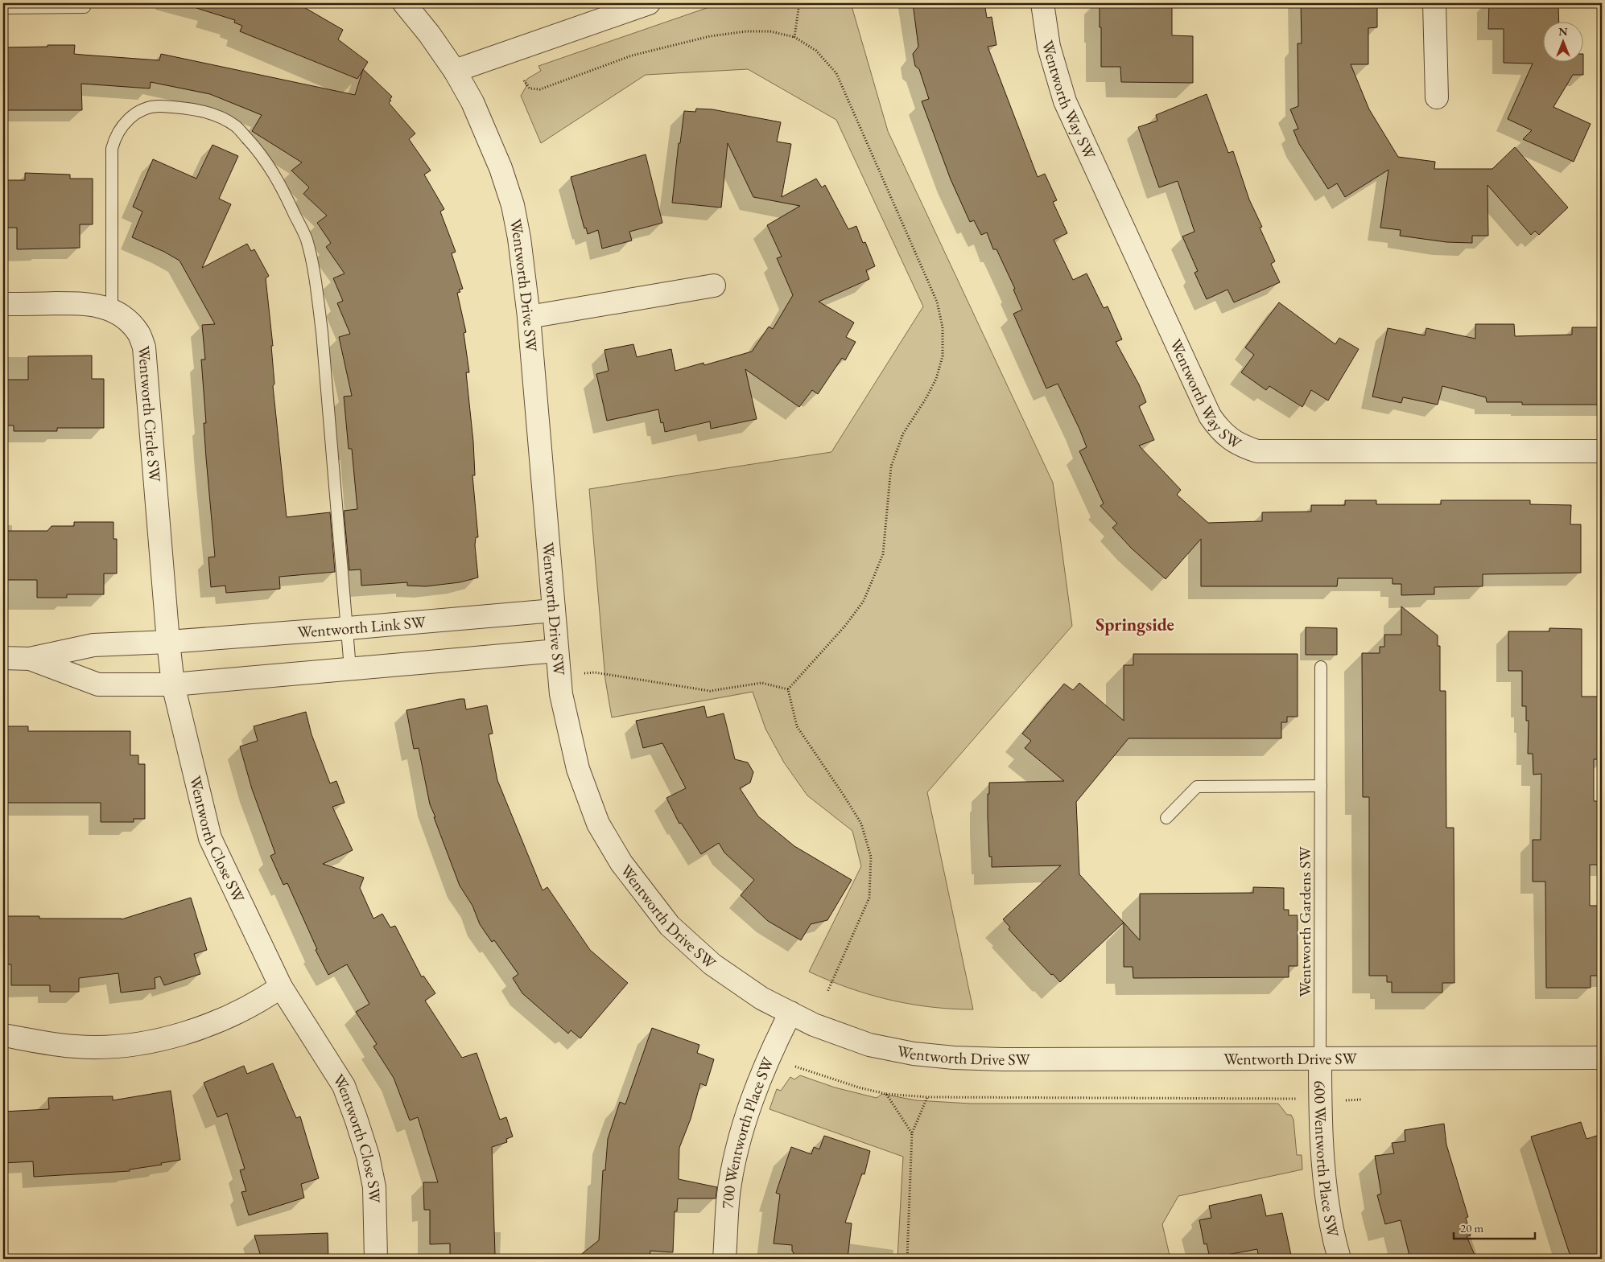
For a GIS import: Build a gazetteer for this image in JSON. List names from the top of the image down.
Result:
{
  "streets": {
    "street": [
      "Wentworth Way SW",
      "Wentworth Drive SW",
      "Wentworth Circle SW",
      "Wentworth Link SW",
      "Wentworth Close SW",
      "700 Wentworth Place SW",
      "600 Wentworth Place SW"
    ],
    "lane": ["Wentworth Gardens SW"]
  },
  "crossings": [
    ["Wentworth Drive SW", "Wentworth Link SW"],
    ["Wentworth Drive SW", "Wentworth Gardens SW"],
    ["Wentworth Drive SW", "700 Wentworth Place SW"],
    ["Wentworth Drive SW", "600 Wentworth Place SW"],
    ["Wentworth Circle SW", "Wentworth Link SW"],
    ["Wentworth Circle SW", "Wentworth Close SW"],
    ["Wentworth Gardens SW", "600 Wentworth Place SW"]
  ],
  "districts": ["Springside"],
  "scale_bar": "20 m",
  "north": "top"
}
